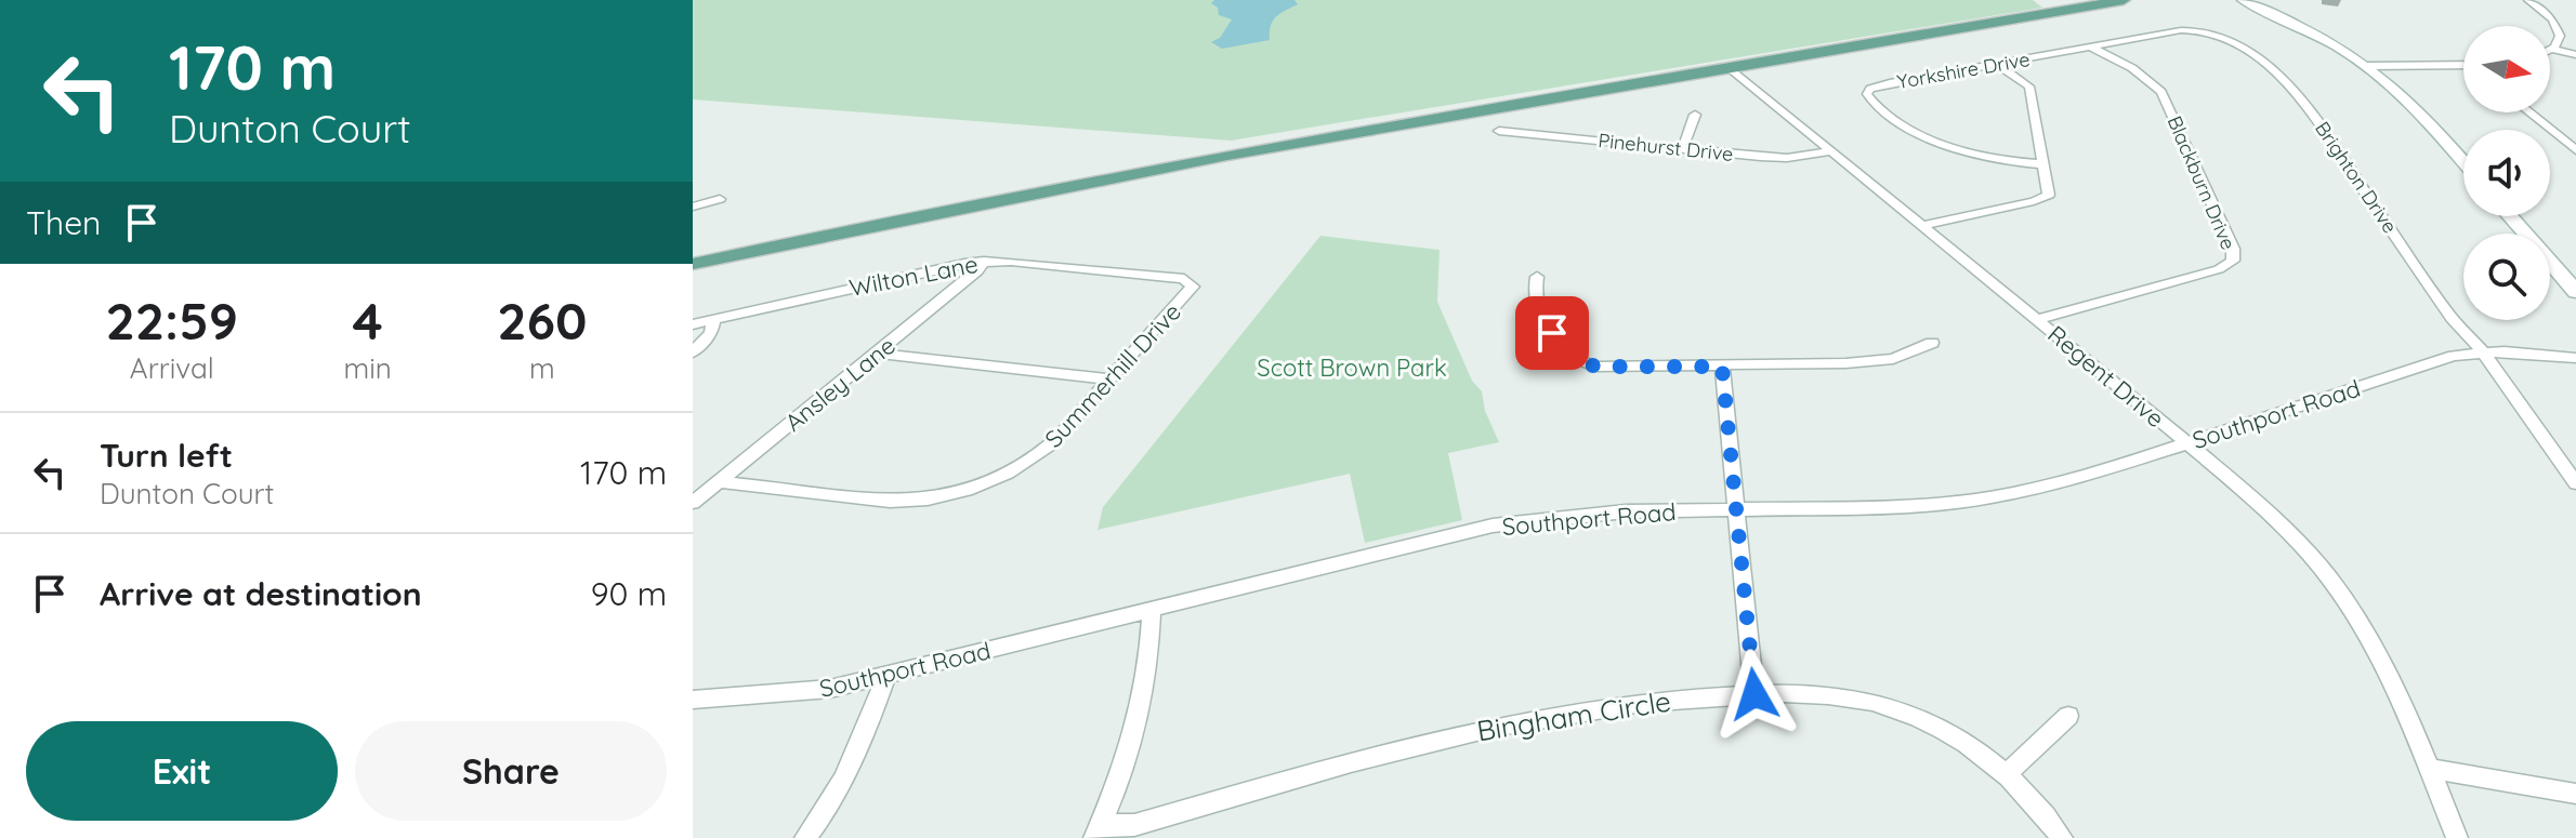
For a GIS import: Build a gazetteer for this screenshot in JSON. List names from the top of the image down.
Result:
{
  "streets": {
    "street": [
      "Yorkshire Drive",
      "Pinehurst Drive",
      "Brighton Drive",
      "Blackburn Drive",
      "Wilton Lane",
      "Summerhill Drive",
      "Regent Drive",
      "Ansley Lane",
      "Southport Road",
      "Bingham Circle"
    ]
  },
  "crossings": [
    ["Yorkshire Drive", "Brighton Drive"],
    ["Yorkshire Drive", "Blackburn Drive"],
    ["Pinehurst Drive", "Regent Drive"],
    ["Brighton Drive", "Southport Road"],
    ["Blackburn Drive", "Regent Drive"],
    ["Wilton Lane", "Summerhill Drive"],
    ["Wilton Lane", "Ansley Lane"],
    ["Summerhill Drive", "Ansley Lane"],
    ["Regent Drive", "Southport Road"]
  ],
  "parks": ["Scott Brown Park"],
  "north": "right",
  "page": {
    "turn": ["170 m", "Dunton Court"],
    "then": "Then",
    "eta": [
      "22:59",
      "Arrival",
      "4",
      "min",
      "260",
      "m"
    ],
    "list": [
      {
        "name": "Turn left",
        "note": "Dunton Court",
        "value": "170 m"
      },
      {
        "name": "Arrive at destination",
        "value": "90 m"
      }
    ],
    "buttons": ["Exit", "Share"]
  }
}
